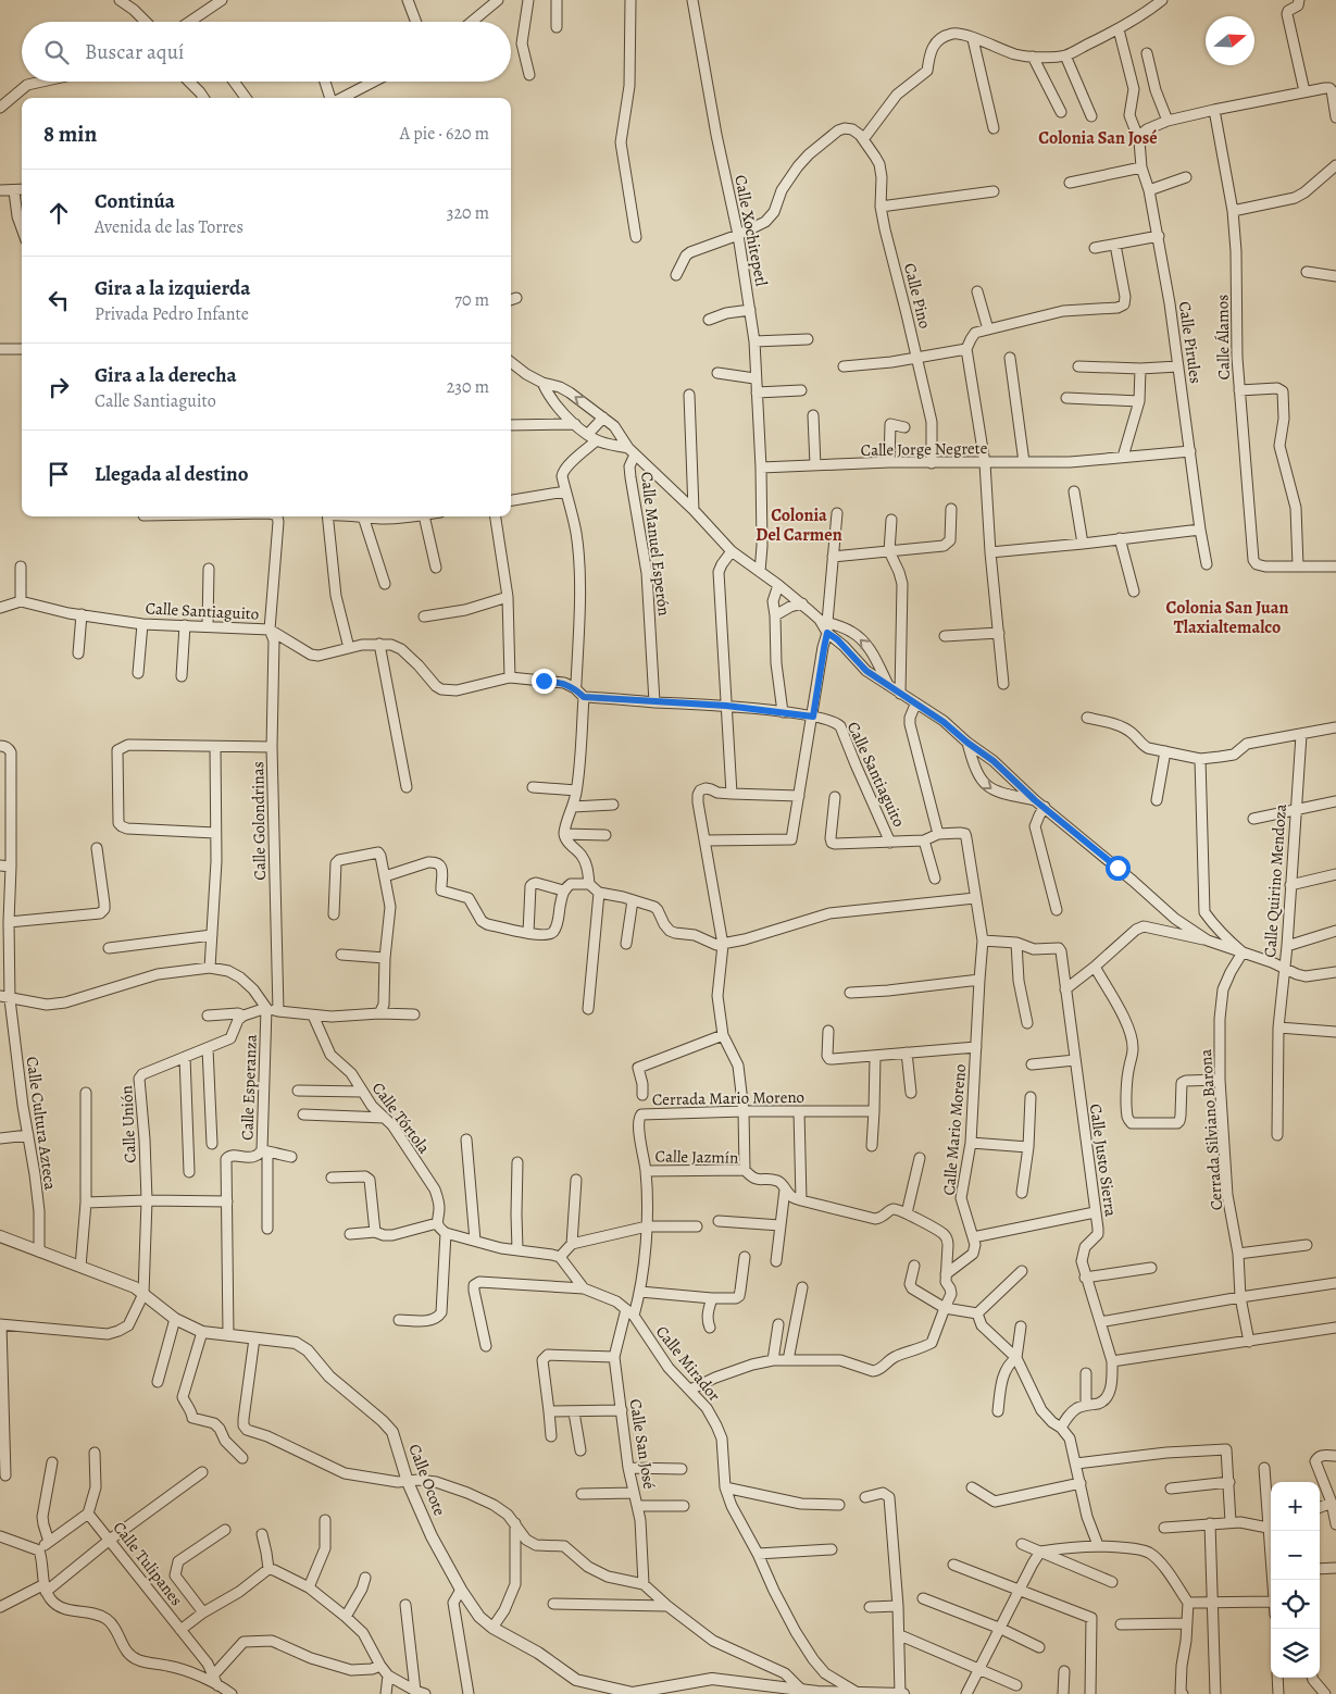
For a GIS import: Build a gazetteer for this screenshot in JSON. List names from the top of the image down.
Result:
{
  "streets": {
    "street": [
      "Calle Xochitepetl",
      "Calle Pino",
      "Calle Álamos",
      "Calle Pirules",
      "Calle Jorge Negrete",
      "Calle Manuel Esperón",
      "Calle Santiaguito",
      "Calle Golondrinas",
      "Calle Quirino Mendoza",
      "Calle Esperanza",
      "Cerrada Mario Moreno",
      "Calle Tórtola",
      "Calle Cultura Azteca",
      "Calle Unión",
      "Calle Mario Moreno",
      "Cerrada Silviano Barona",
      "Calle Jazmín",
      "Calle Justo Sierra",
      "Calle Mirador",
      "Calle San José",
      "Calle Ocote",
      "Calle Tulipanes"
    ]
  },
  "crossings": [
    ["Calle Xochitepetl", "Calle Jorge Negrete"],
    ["Calle Pino", "Calle Jorge Negrete"],
    ["Calle Pirules", "Calle Jorge Negrete"],
    ["Calle Manuel Esperón", "Calle Santiaguito"],
    ["Calle Santiaguito", "Calle Golondrinas"],
    ["Cerrada Mario Moreno", "Calle Jazmín"],
    ["Calle Cultura Azteca", "Calle Ocote"],
    ["Calle Unión", "Calle Ocote"],
    ["Calle Mirador", "Calle San José"],
    ["Calle Mirador", "Calle Ocote"]
  ],
  "districts": ["Colonia San José", "Colonia Del Carmen", "Colonia San Juan Tlaxialtemalco"],
  "north": "right",
  "page": {
    "search": "Buscar aquí",
    "heading": ["8 min", "A pie · 620 m"],
    "list": [
      ["Continúa", "Avenida de las Torres", "320 m"],
      ["Gira a la izquierda", "Privada Pedro Infante", "70 m"],
      ["Gira a la derecha", "Calle Santiaguito", "230 m"],
      "Llegada al destino"
    ],
    "map_buttons": ["+", "−"]
  }
}
